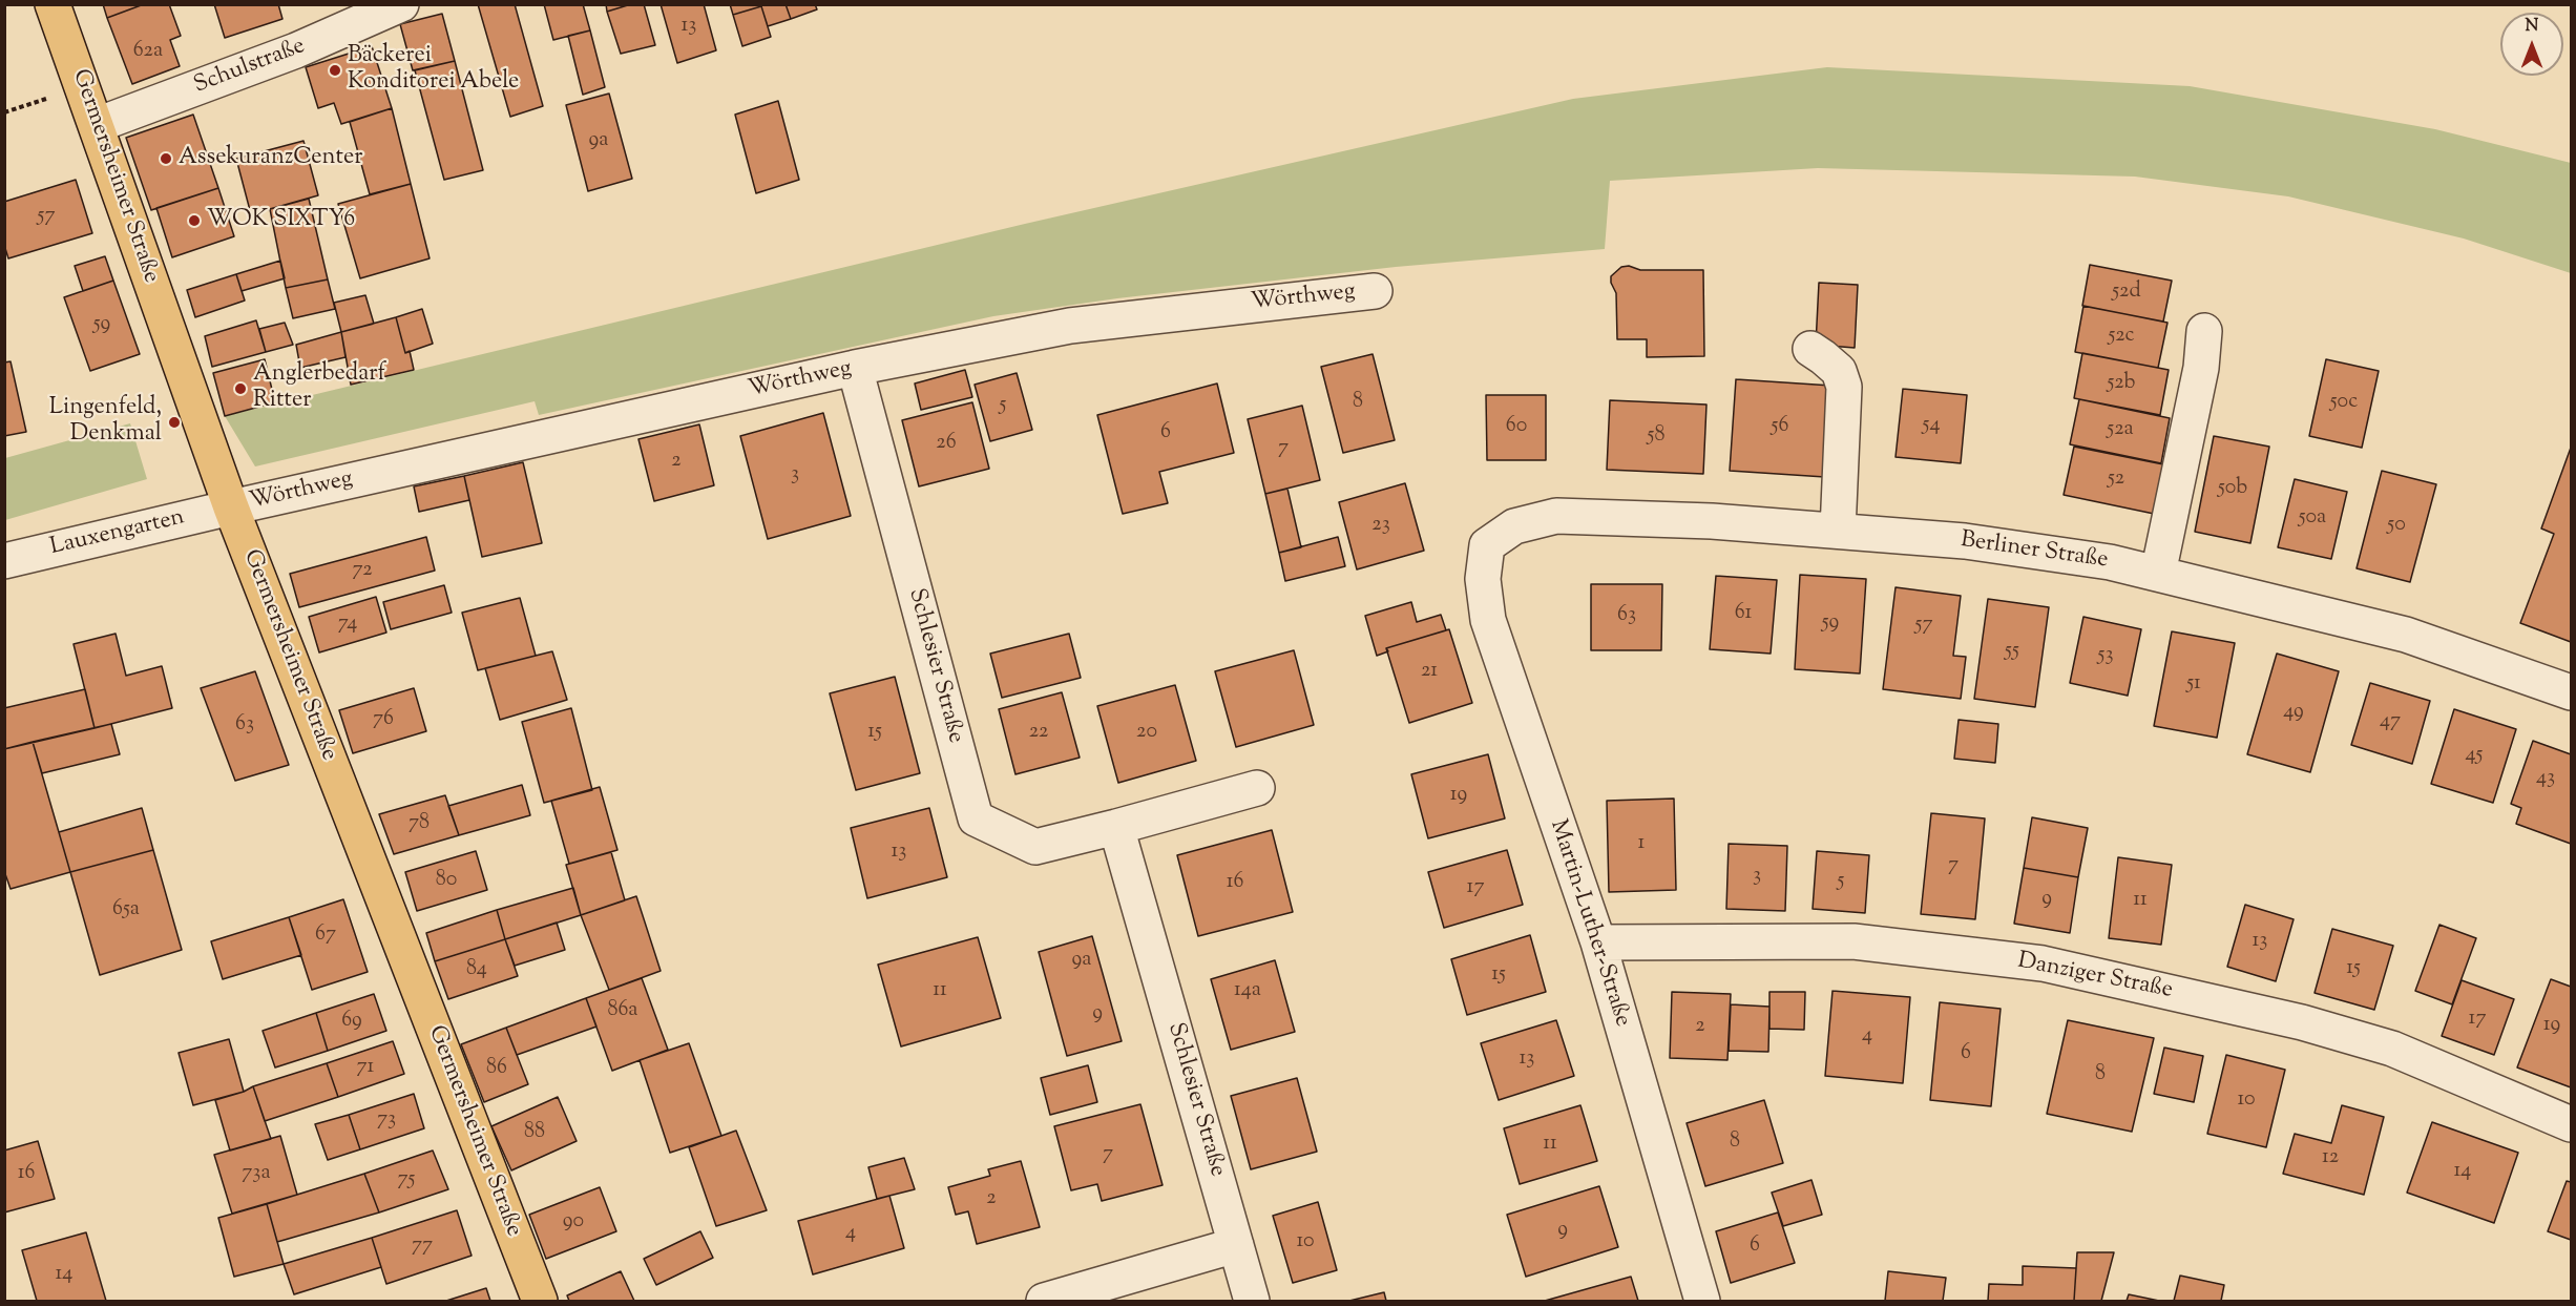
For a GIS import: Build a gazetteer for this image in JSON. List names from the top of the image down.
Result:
{
  "streets": {
    "main road": ["Germersheimer Straße"],
    "street": [
      "Schulstraße",
      "Wörthweg",
      "Lauxengarten",
      "Berliner Straße",
      "Schlesier Straße",
      "Martin-Luther-Straße",
      "Danziger Straße"
    ]
  },
  "crossings": [
    ["Schulstraße", "Germersheimer Straße"],
    ["Germersheimer Straße", "Wörthweg"],
    ["Germersheimer Straße", "Lauxengarten"],
    ["Wörthweg", "Lauxengarten"],
    ["Wörthweg", "Schlesier Straße"],
    ["Berliner Straße", "Martin-Luther-Straße"],
    ["Martin-Luther-Straße", "Danziger Straße"]
  ],
  "places": [
    "Bäckerei Konditorei Abele",
    "AssekuranzCenter",
    "WOK SIXTY6",
    "Anglerbedarf Ritter",
    "Lingenfeld, Denkmal"
  ],
  "house_numbers": [
    "13",
    "62a",
    "9a",
    "57",
    "52d",
    "59",
    "52c",
    "52b",
    "8",
    "50c",
    "5",
    "54",
    "60",
    "56",
    "52a",
    "6",
    "58",
    "26",
    "7",
    "2",
    "3",
    "52",
    "50b",
    "50a",
    "23",
    "50",
    "72",
    "61",
    "63",
    "59",
    "74",
    "57",
    "55",
    "53",
    "21",
    "51",
    "49",
    "76",
    "47",
    "63",
    "15",
    "22",
    "20",
    "45",
    "43",
    "19",
    "78",
    "1",
    "13",
    "7",
    "3",
    "80",
    "5",
    "16",
    "17",
    "9",
    "11",
    "65a",
    "67",
    "13",
    "9a",
    "15",
    "84",
    "15",
    "11",
    "14a",
    "86a",
    "9",
    "17",
    "69",
    "19",
    "2",
    "4",
    "6",
    "13",
    "71",
    "86",
    "8",
    "10",
    "73",
    "88",
    "8",
    "11",
    "7",
    "12",
    "14",
    "16",
    "73a",
    "75",
    "2",
    "90",
    "9",
    "4",
    "10",
    "77",
    "6",
    "14"
  ],
  "north": "top"
}
